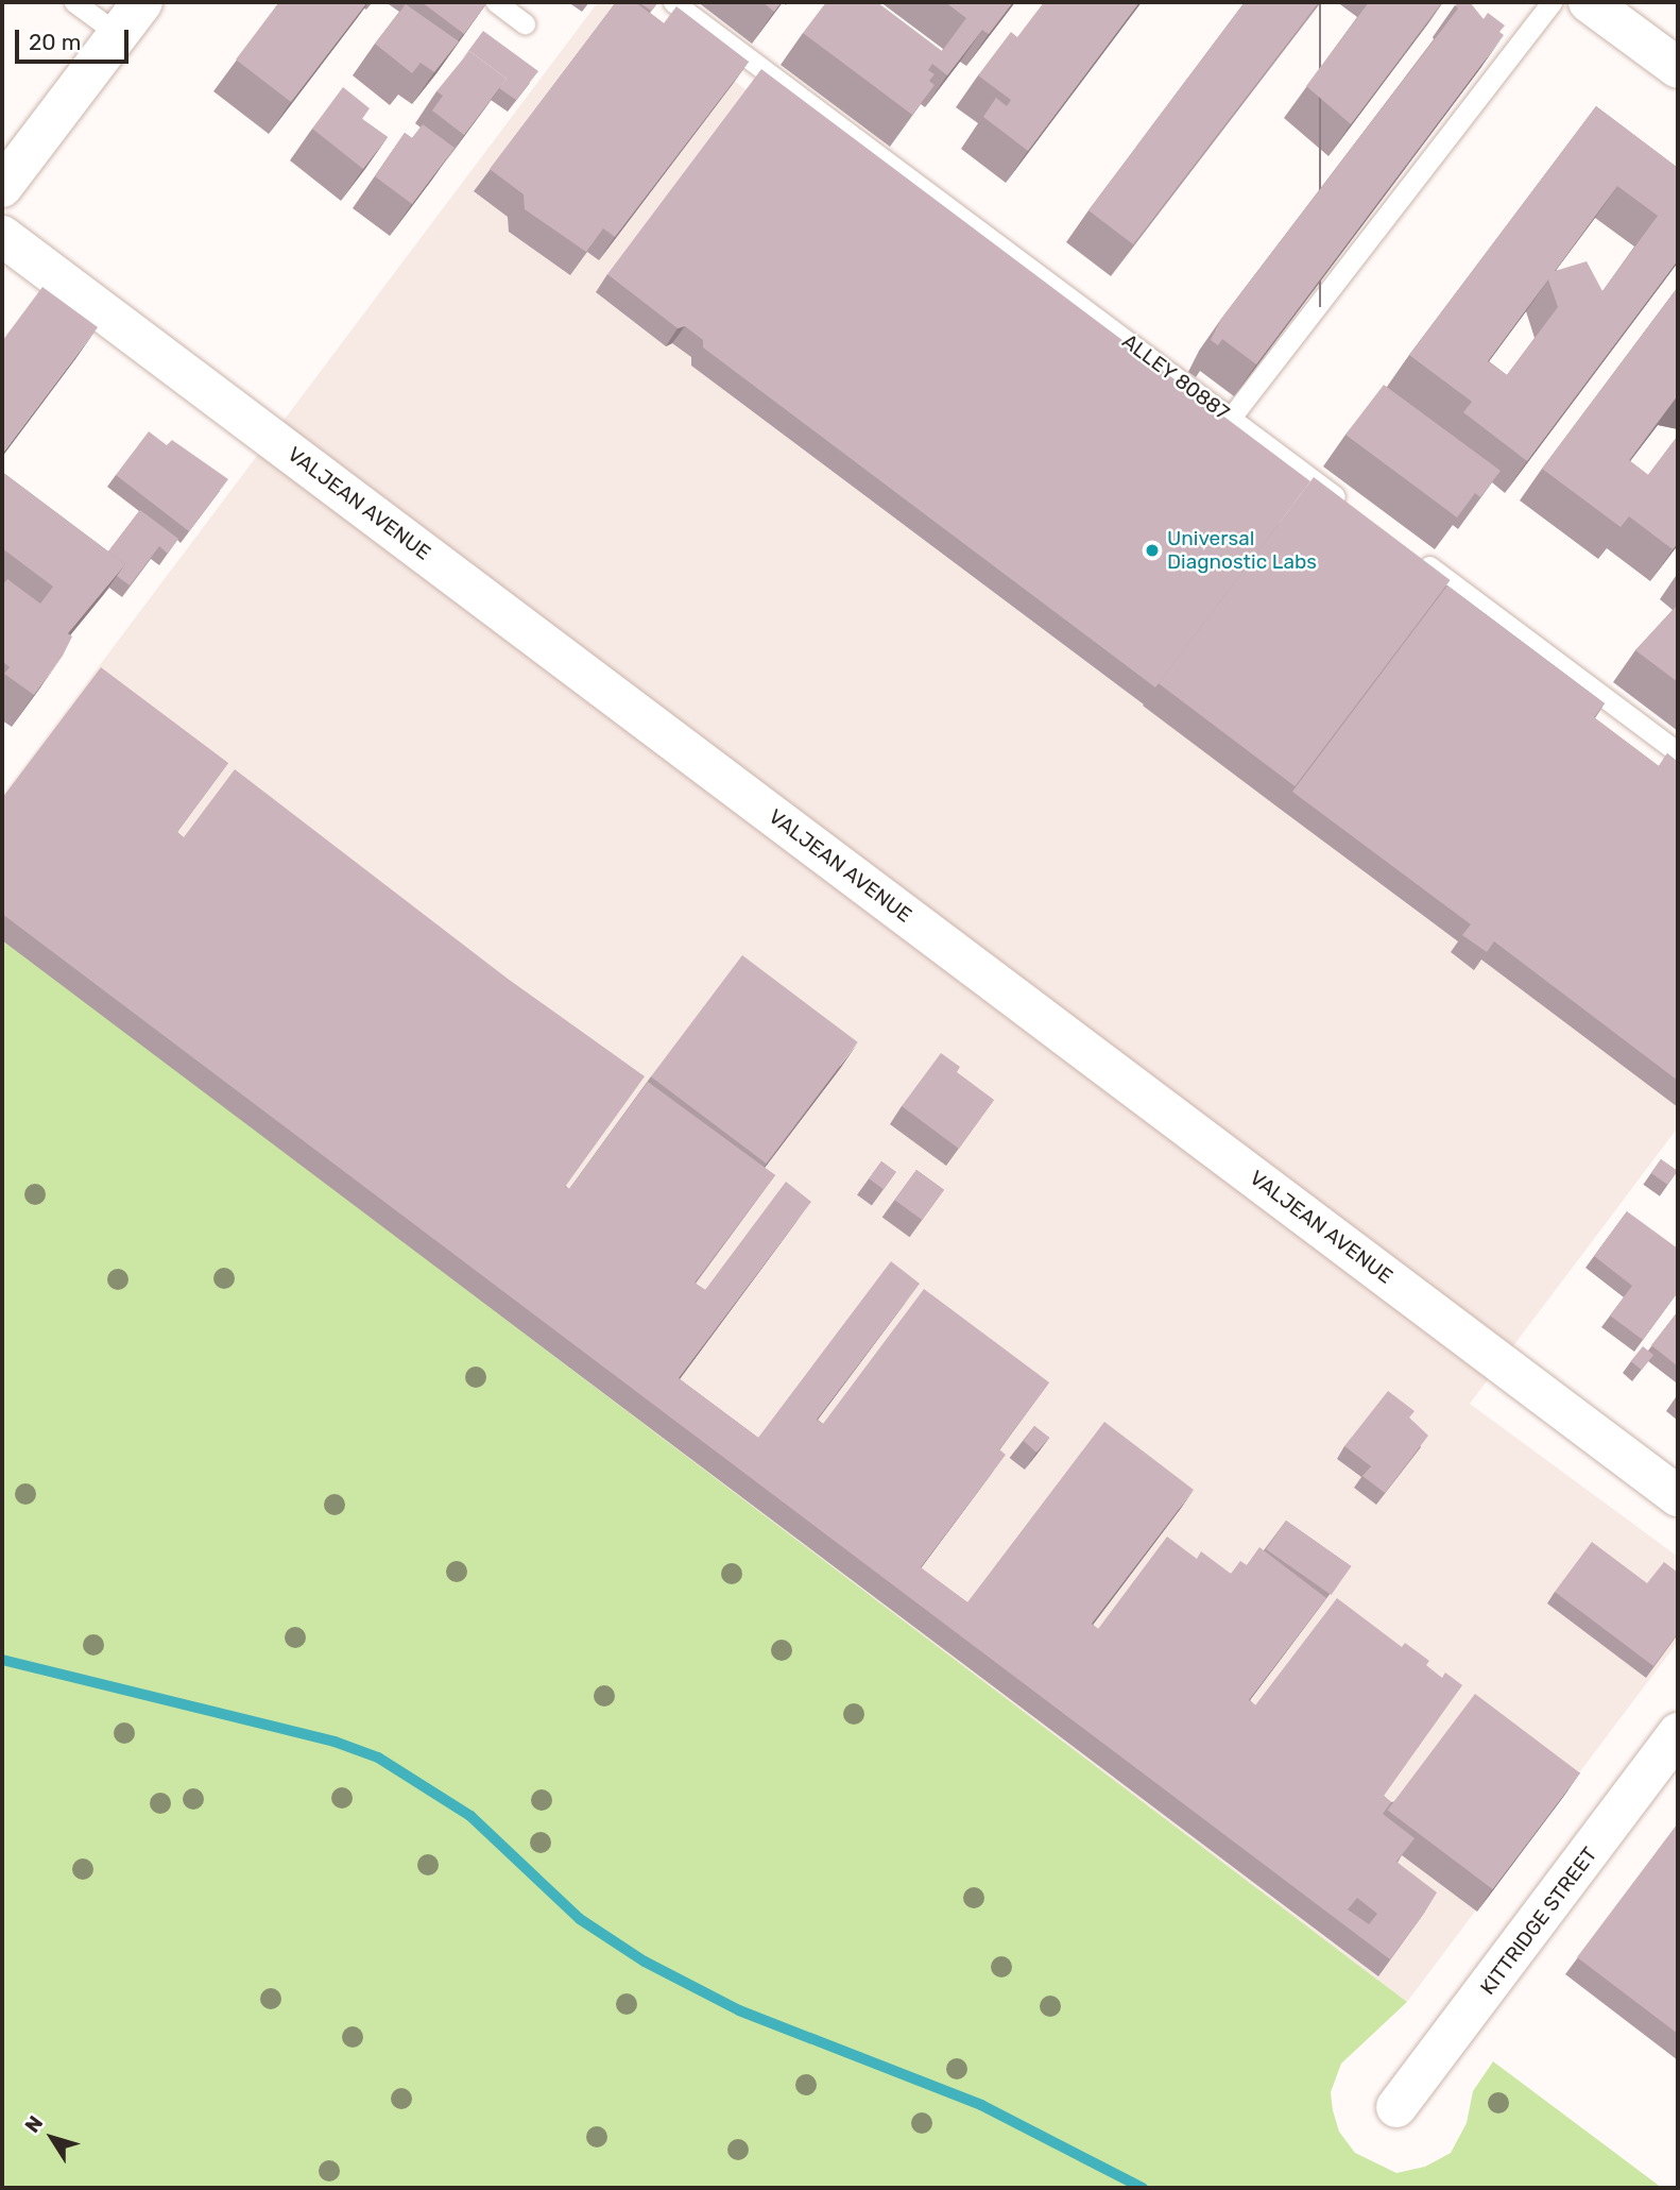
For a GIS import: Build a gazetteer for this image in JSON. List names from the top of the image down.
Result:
{
  "streets": {
    "street": ["VALJEAN AVENUE", "KITTRIDGE STREET"],
    "lane": ["ALLEY 80887"]
  },
  "places": ["Universal Diagnostic Labs"],
  "scale_bar": "20 m",
  "north": "top left"
}
